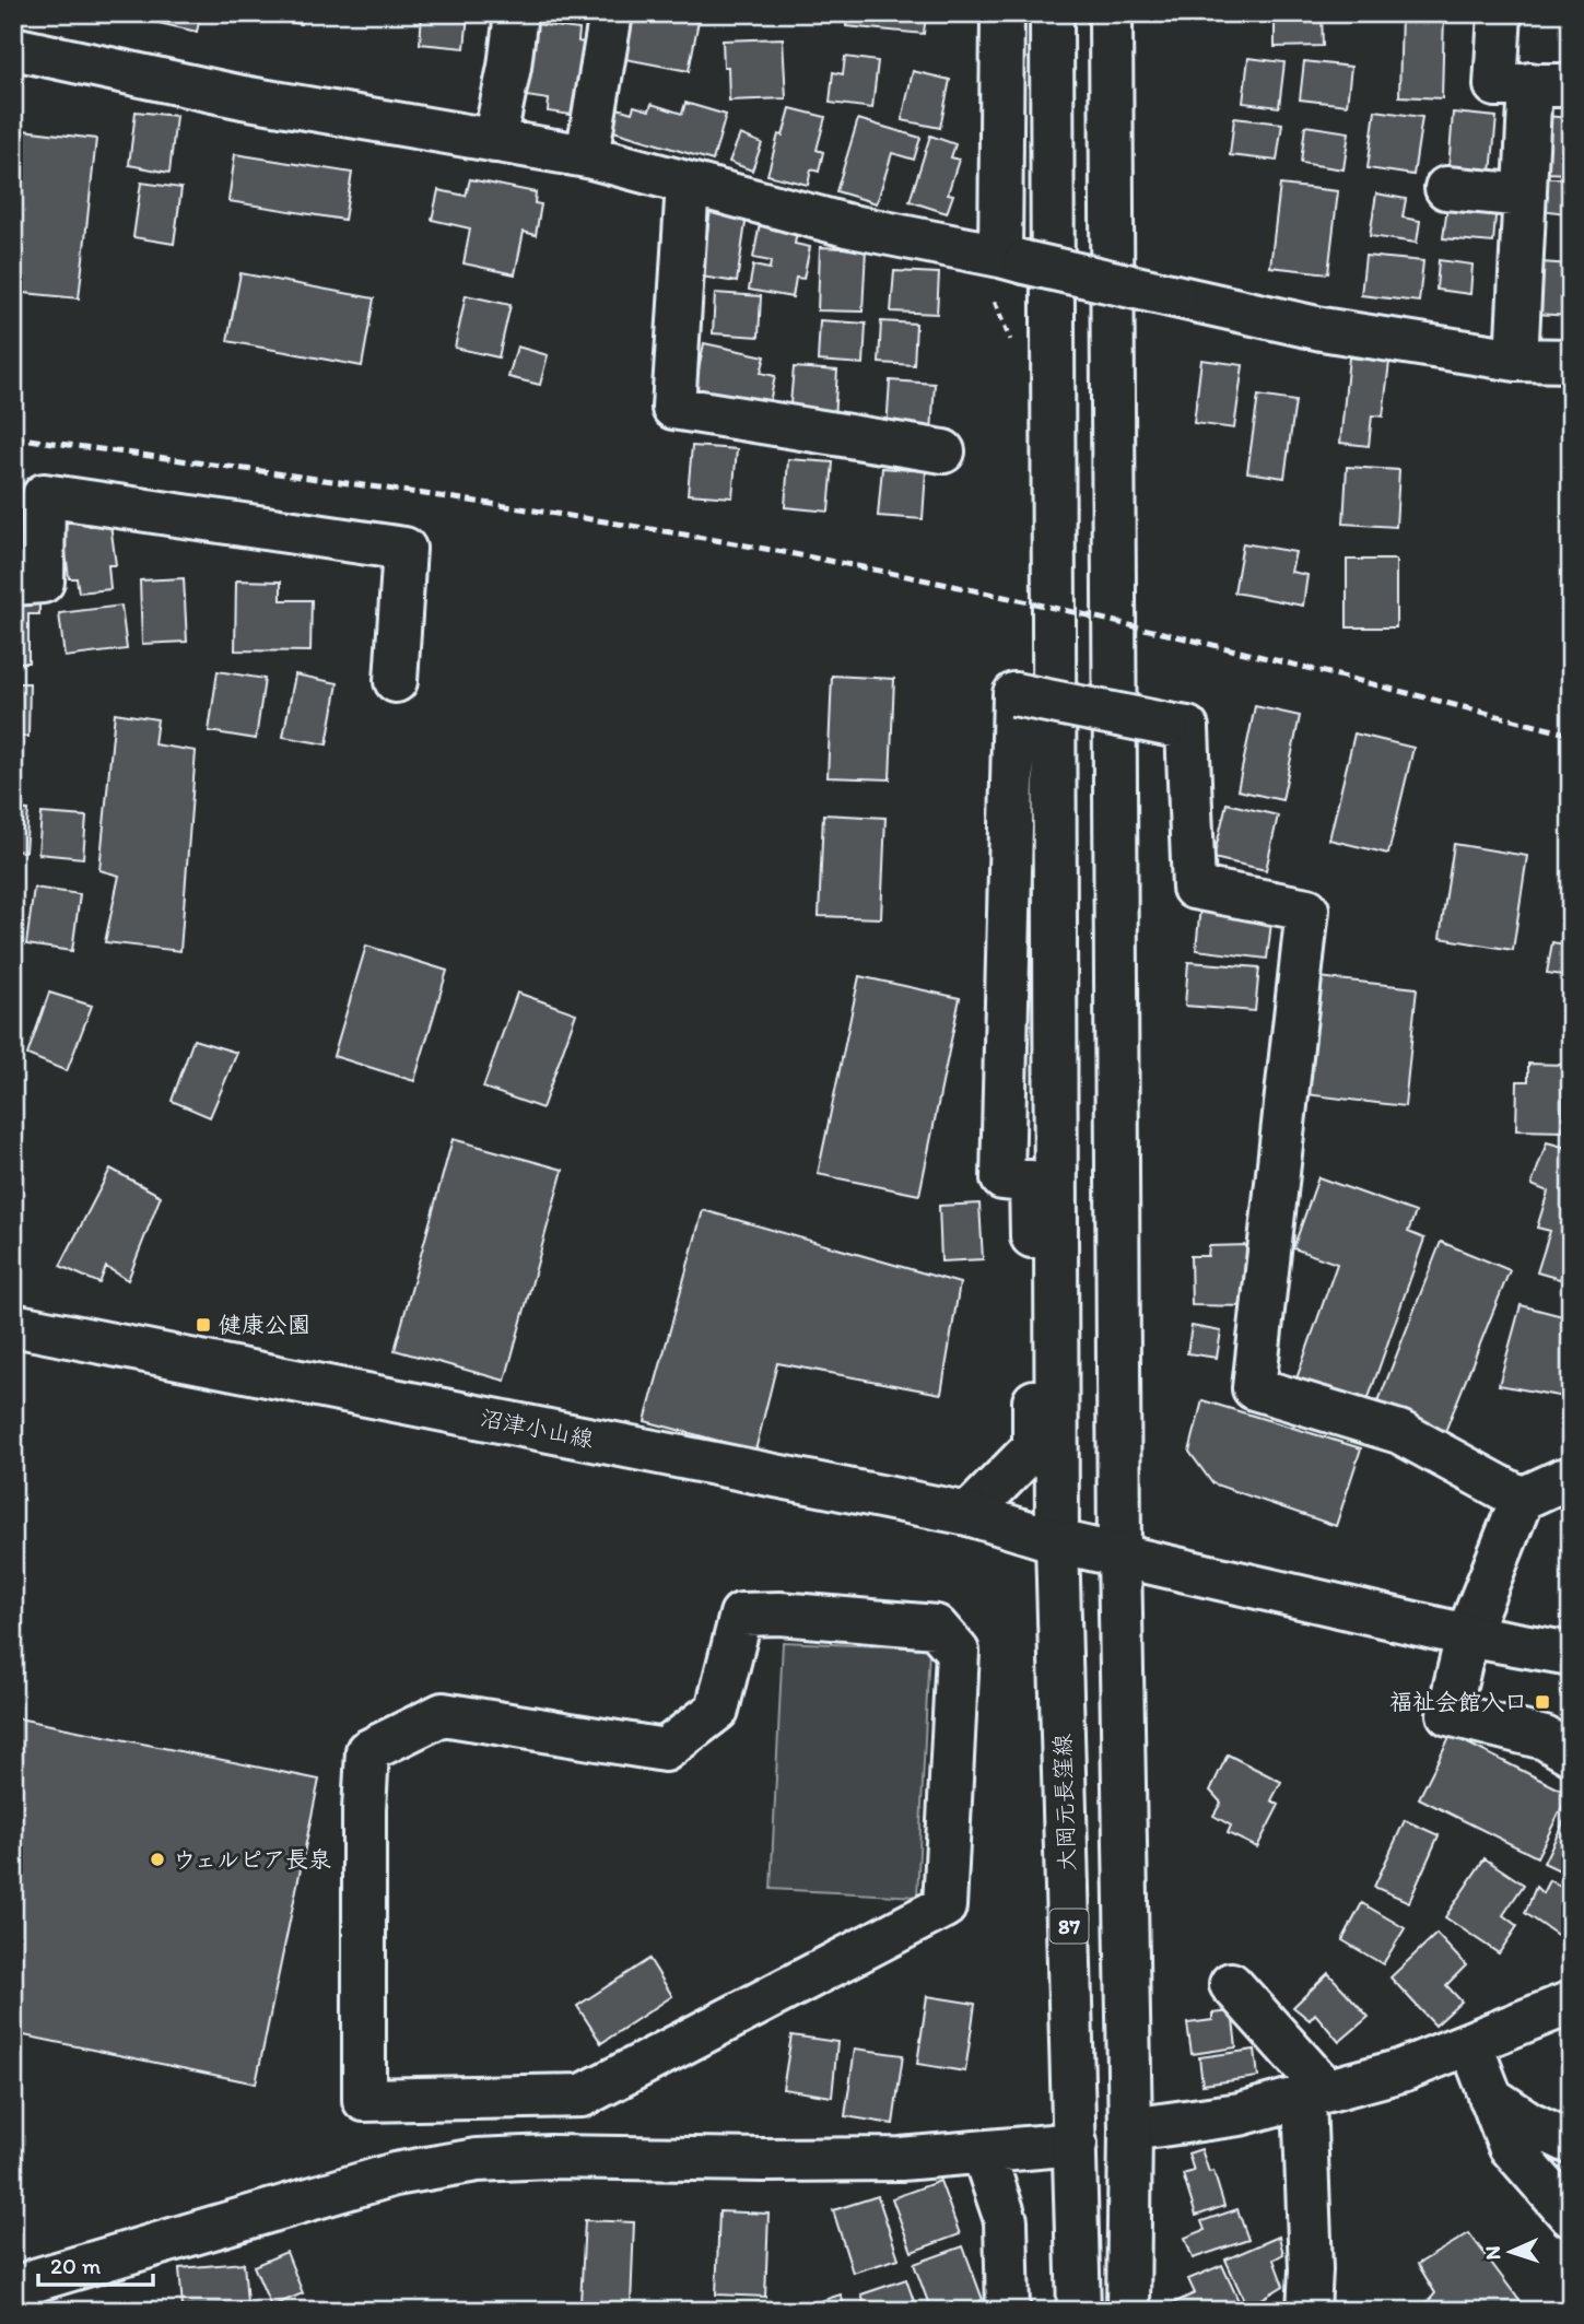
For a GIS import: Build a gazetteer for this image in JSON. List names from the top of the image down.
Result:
{
  "streets": {
    "street": ["沼津小山線", "大岡元長窪線", "87"]
  },
  "crossings": [
    ["沼津小山線", "大岡元長窪線"]
  ],
  "places": {
    "transit": ["健康公園", "福祉会館入口"],
    "other": ["ウェルピア長泉"]
  },
  "scale_bar": "20 m",
  "north": "left"
}
